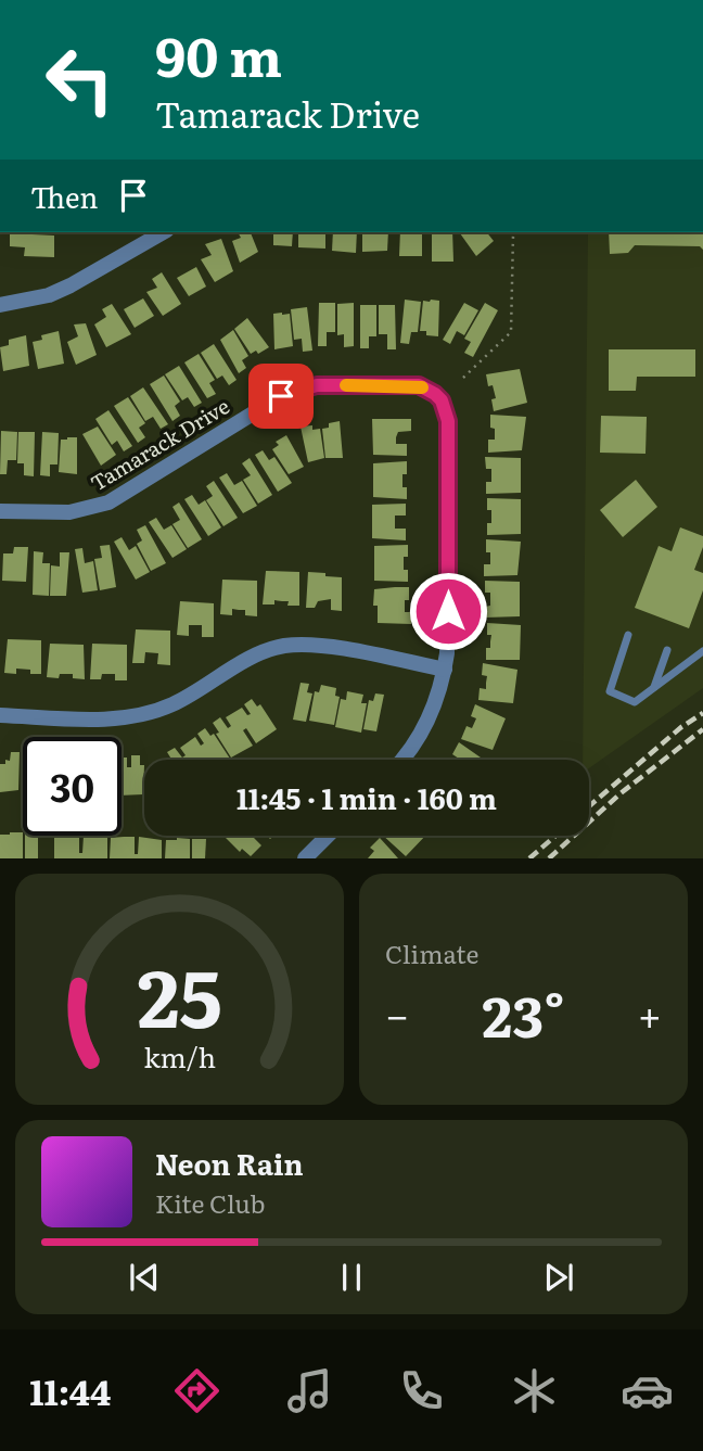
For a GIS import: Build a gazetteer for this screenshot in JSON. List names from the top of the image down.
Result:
{
  "streets": {
    "street": ["Tamarack Drive"]
  },
  "page": {
    "turn": ["90 m", "Tamarack Drive"],
    "then": "Then",
    "limit": "30",
    "trip": "11:45 · 1 min · 160 m",
    "tile": "Climate",
    "heat": ["−", "23°", "+"],
    "song": ["Neon Rain", "Kite Club"],
    "tabs": "11:44",
    "gauge": ["25", "km/h"]
  }
}
